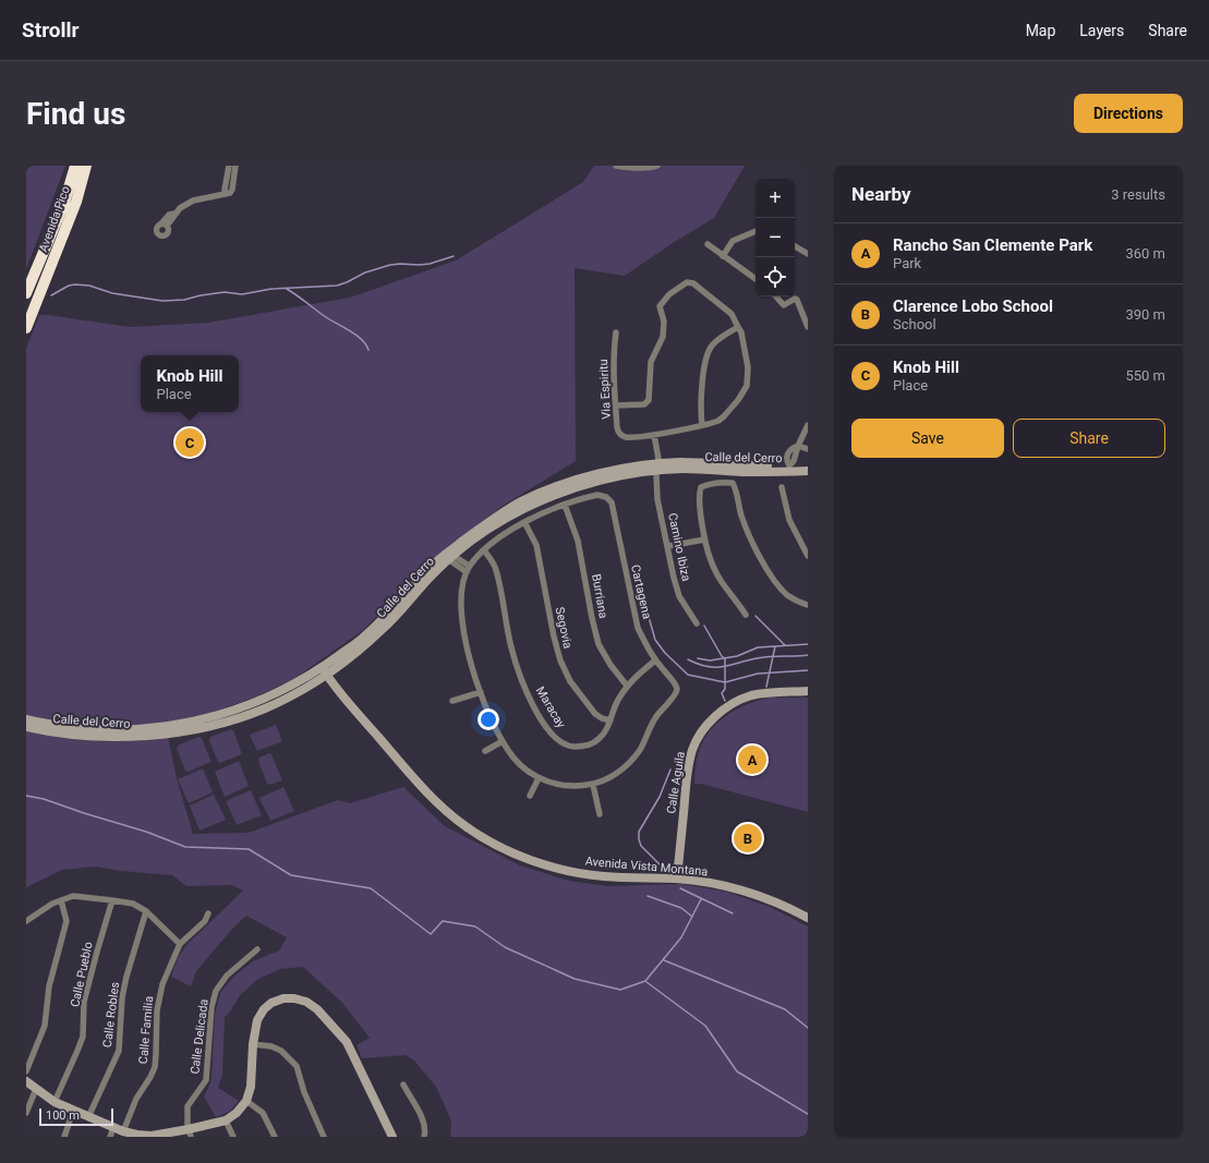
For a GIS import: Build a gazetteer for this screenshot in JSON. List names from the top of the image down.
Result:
{
  "streets": {
    "highway": ["Avenida Pico"],
    "street": [
      "Via Espiritu",
      "Calle del Cerro",
      "Camino Ibiza",
      "Cartagena",
      "Burriana",
      "Segovia",
      "Maracay",
      "Calle Aguila",
      "Avenida Vista Montana",
      "Calle Pueblo",
      "Calle Robles",
      "Calle Familia",
      "Calle Delicada"
    ]
  },
  "crossings": [
    ["Via Espiritu", "Camino Ibiza"],
    ["Calle del Cerro", "Camino Ibiza"],
    ["Calle del Cerro", "Avenida Vista Montana"],
    ["Cartagena", "Burriana"],
    ["Cartagena", "Maracay"],
    ["Burriana", "Maracay"],
    ["Segovia", "Maracay"],
    ["Calle Aguila", "Avenida Vista Montana"]
  ],
  "scale_bar": "100 m",
  "page": {
    "header": "Strollr",
    "nav": ["Map", "Layers", "Share"],
    "buttons": [
      "Directions",
      ["Save", "Share"]
    ],
    "title": "Find us",
    "heading": ["Nearby", "3 results"],
    "map_buttons": ["+", "−"],
    "list": [
      {
        "mark": "A",
        "name": "Rancho San Clemente Park",
        "note": "Park",
        "value": "360 m"
      },
      {
        "mark": "B",
        "name": "Clarence Lobo School",
        "note": "School",
        "value": "390 m"
      },
      {
        "mark": "C",
        "name": "Knob Hill",
        "note": "Place",
        "value": "550 m"
      }
    ],
    "popup": ["Knob Hill", "Place"],
    "pins": ["C", "A", "B"],
    "scale": "100 m"
  }
}
